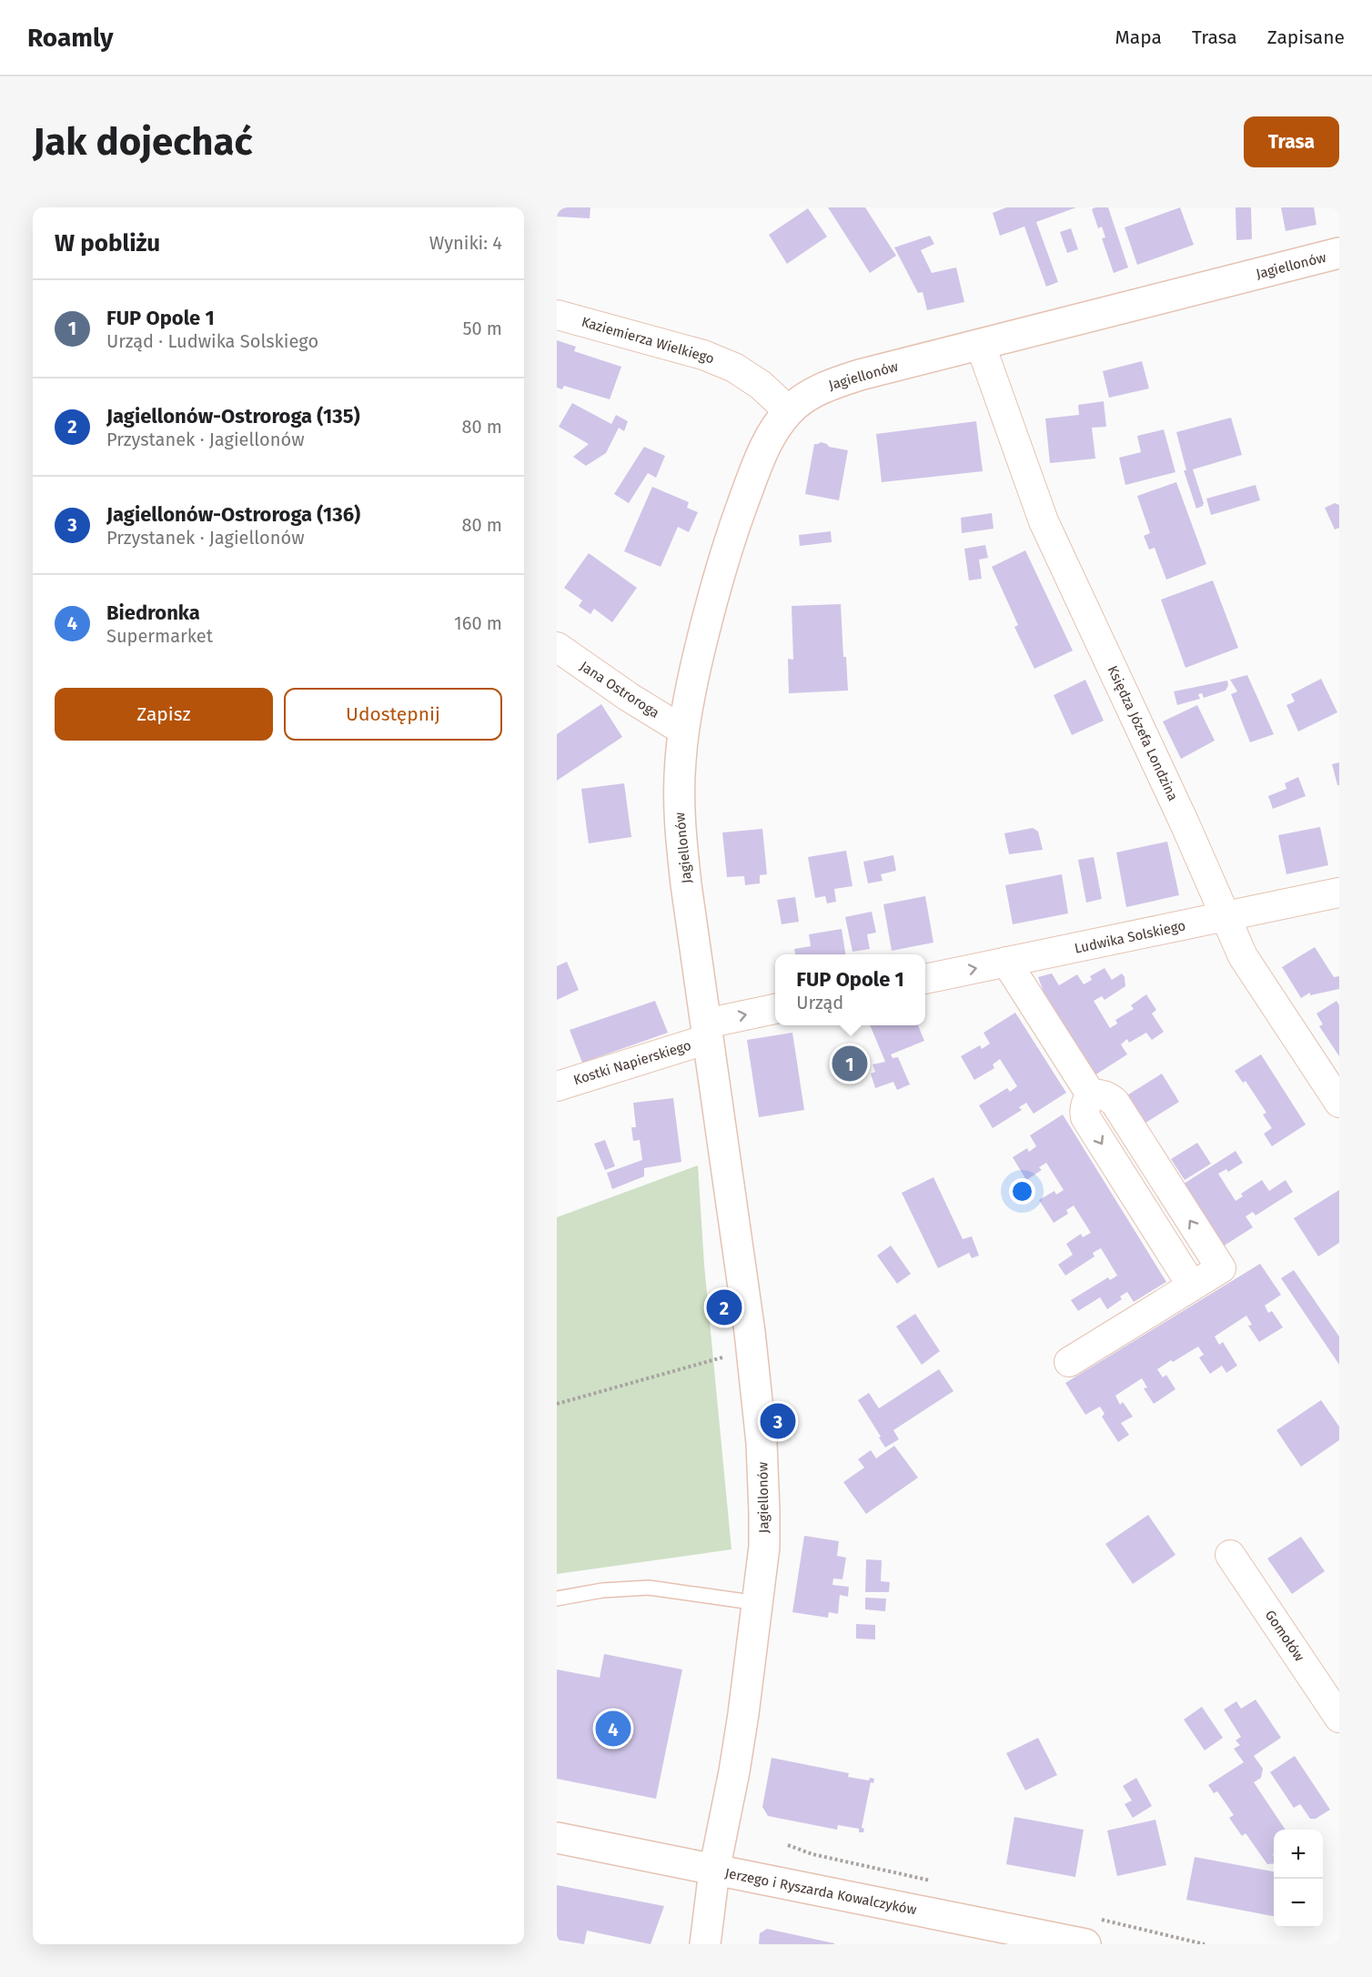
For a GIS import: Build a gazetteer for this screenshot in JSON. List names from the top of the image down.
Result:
{
  "streets": {
    "street": [
      "Jagiellonów",
      "Kaziemierza Wielkiego",
      "Jana Ostroroga",
      "Księdza Józefa Londzina",
      "Ludwika Solskiego",
      "Kostki Napierskiego",
      "Gomołów",
      "Jerzego i Ryszarda Kowalczyków"
    ]
  },
  "crossings": [
    ["Jagiellonów", "Kaziemierza Wielkiego"],
    ["Jagiellonów", "Jana Ostroroga"],
    ["Jagiellonów", "Księdza Józefa Londzina"],
    ["Jagiellonów", "Kostki Napierskiego"],
    ["Jagiellonów", "Jerzego i Ryszarda Kowalczyków"],
    ["Księdza Józefa Londzina", "Ludwika Solskiego"]
  ],
  "page": {
    "header": "Roamly",
    "nav": ["Mapa", "Trasa", "Zapisane"],
    "buttons": [
      "Trasa",
      ["Zapisz", "Udostępnij"]
    ],
    "title": "Jak dojechać",
    "heading": ["W pobliżu", "Wyniki: 4"],
    "list": [
      {
        "mark": "1",
        "name": "FUP Opole 1",
        "note": "Urząd · Ludwika Solskiego",
        "value": "50 m"
      },
      {
        "mark": "2",
        "name": "Jagiellonów-Ostroroga (135)",
        "note": "Przystanek · Jagiellonów",
        "value": "80 m"
      },
      {
        "mark": "3",
        "name": "Jagiellonów-Ostroroga (136)",
        "note": "Przystanek · Jagiellonów",
        "value": "80 m"
      },
      {
        "mark": "4",
        "name": "Biedronka",
        "note": "Supermarket",
        "value": "160 m"
      }
    ],
    "popup": ["FUP Opole 1", "Urząd"],
    "pins": [
      "1",
      "2",
      "3",
      "4"
    ],
    "map_buttons": ["+", "−"]
  }
}
